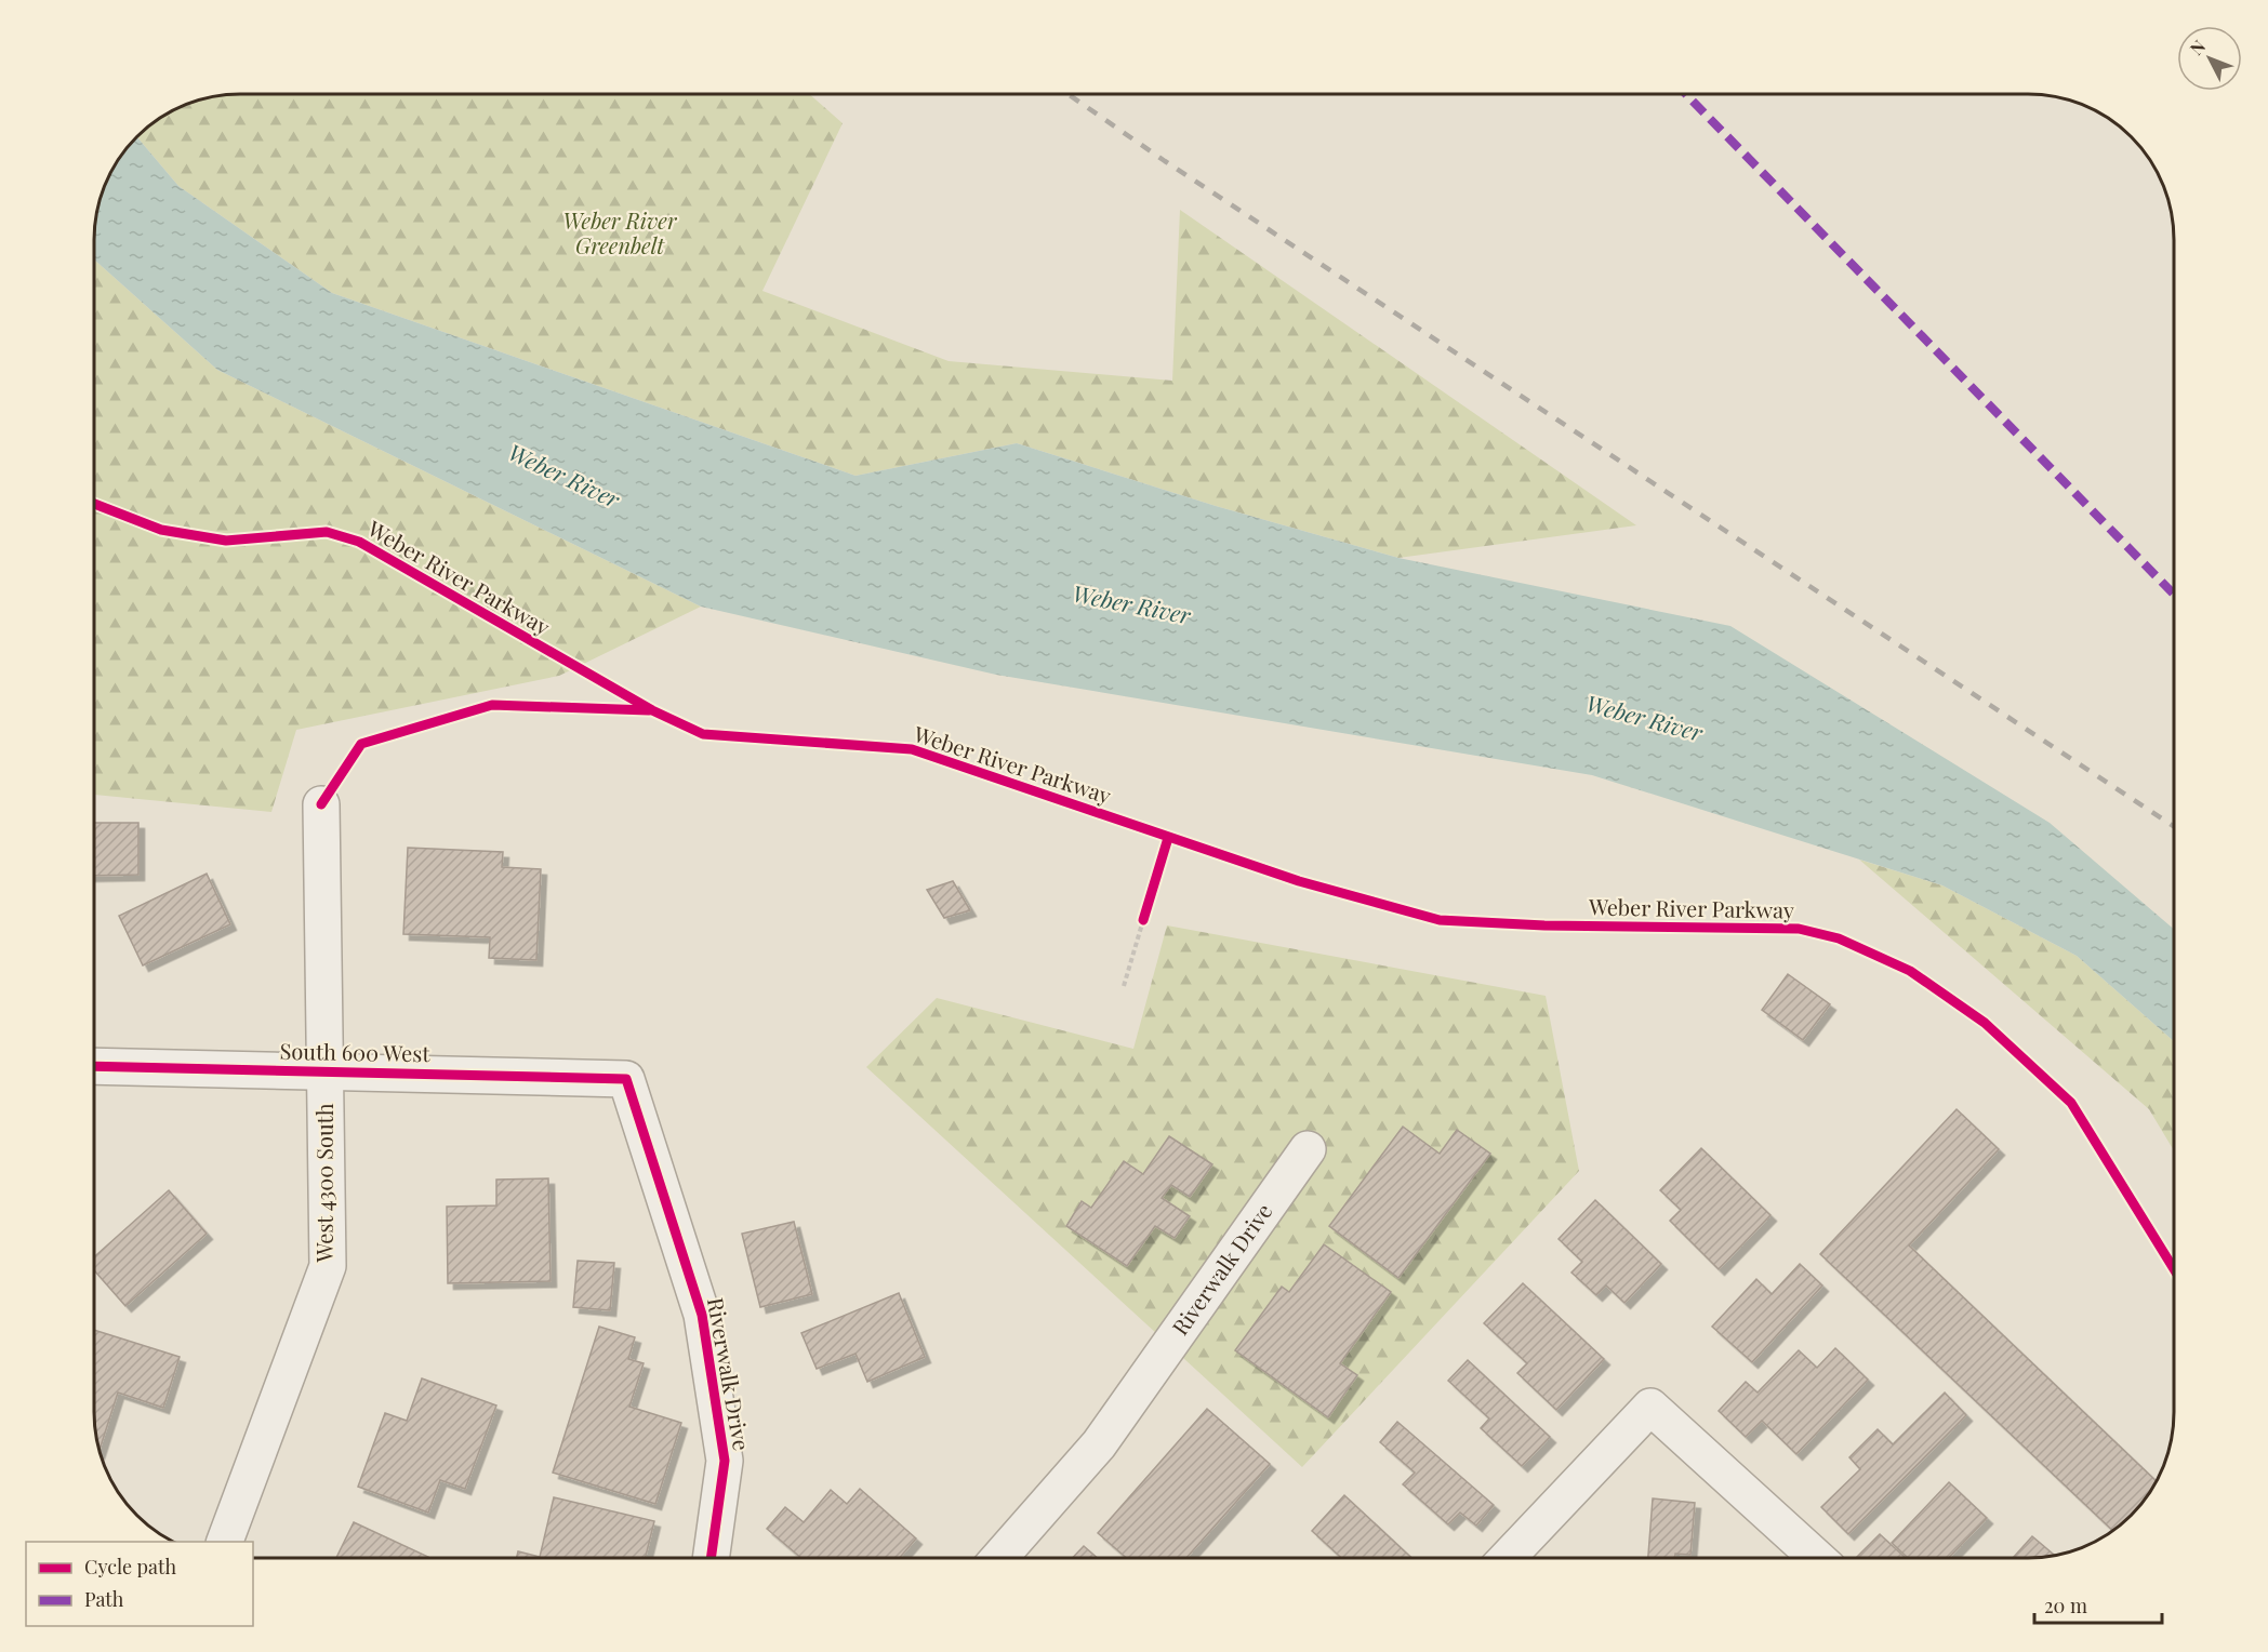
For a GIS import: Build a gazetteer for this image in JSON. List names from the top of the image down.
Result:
{
  "streets": {
    "street": ["South 600 West", "West 4300 South", "Riverwalk Drive"],
    "cycle path": ["Weber River Parkway"]
  },
  "crossings": [
    ["South 600 West", "West 4300 South"],
    ["South 600 West", "Riverwalk Drive"]
  ],
  "water": ["Weber River"],
  "parks": ["Weber River Greenbelt"],
  "legend": ["Cycle path", "Path"],
  "scale_bar": "20 m",
  "north": "top left"
}
